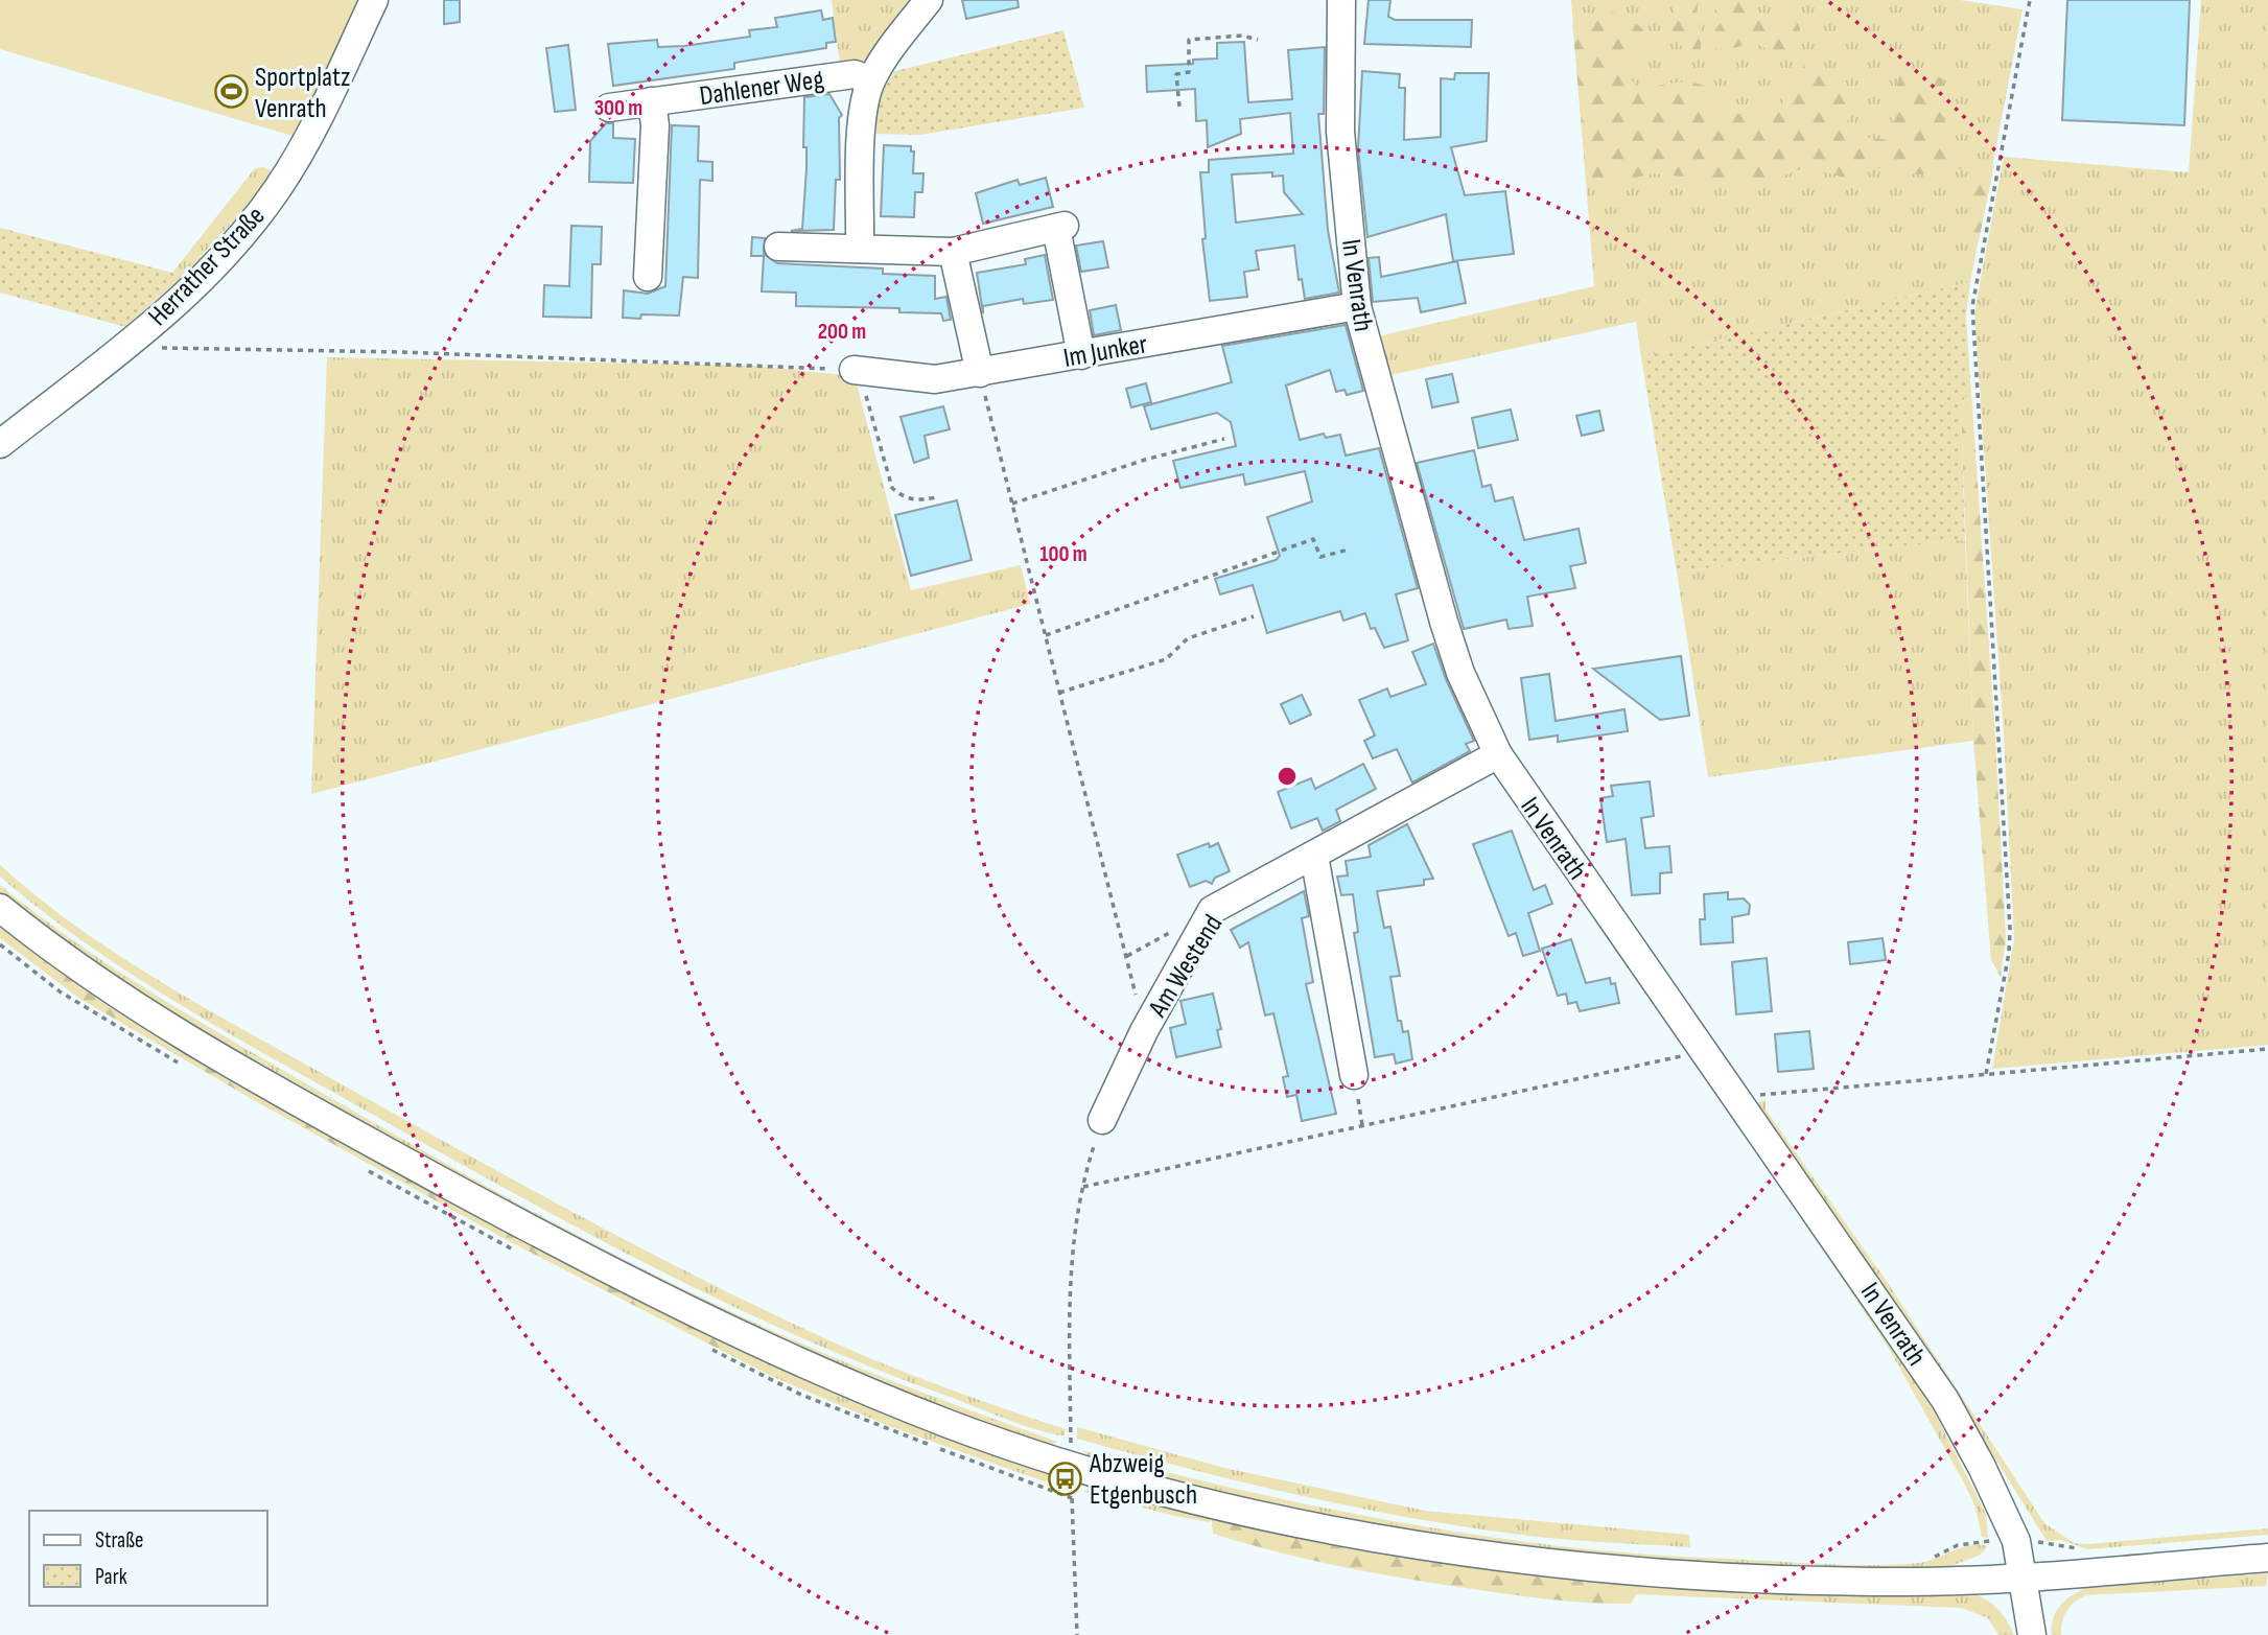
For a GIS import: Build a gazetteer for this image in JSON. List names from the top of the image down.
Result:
{
  "streets": {
    "street": [
      "Dahlener Weg",
      "Herrather Straße",
      "In Venrath",
      "Im Junker",
      "Am Westend"
    ]
  },
  "crossings": [
    ["In Venrath", "Im Junker"],
    ["In Venrath", "Am Westend"]
  ],
  "places": {
    "sports": ["Sportplatz Venrath"],
    "bus stop": ["Abzweig Etgenbusch"]
  },
  "legend": ["Straße", "Park"],
  "rings": ["300 m", "200 m", "100 m"]
}
